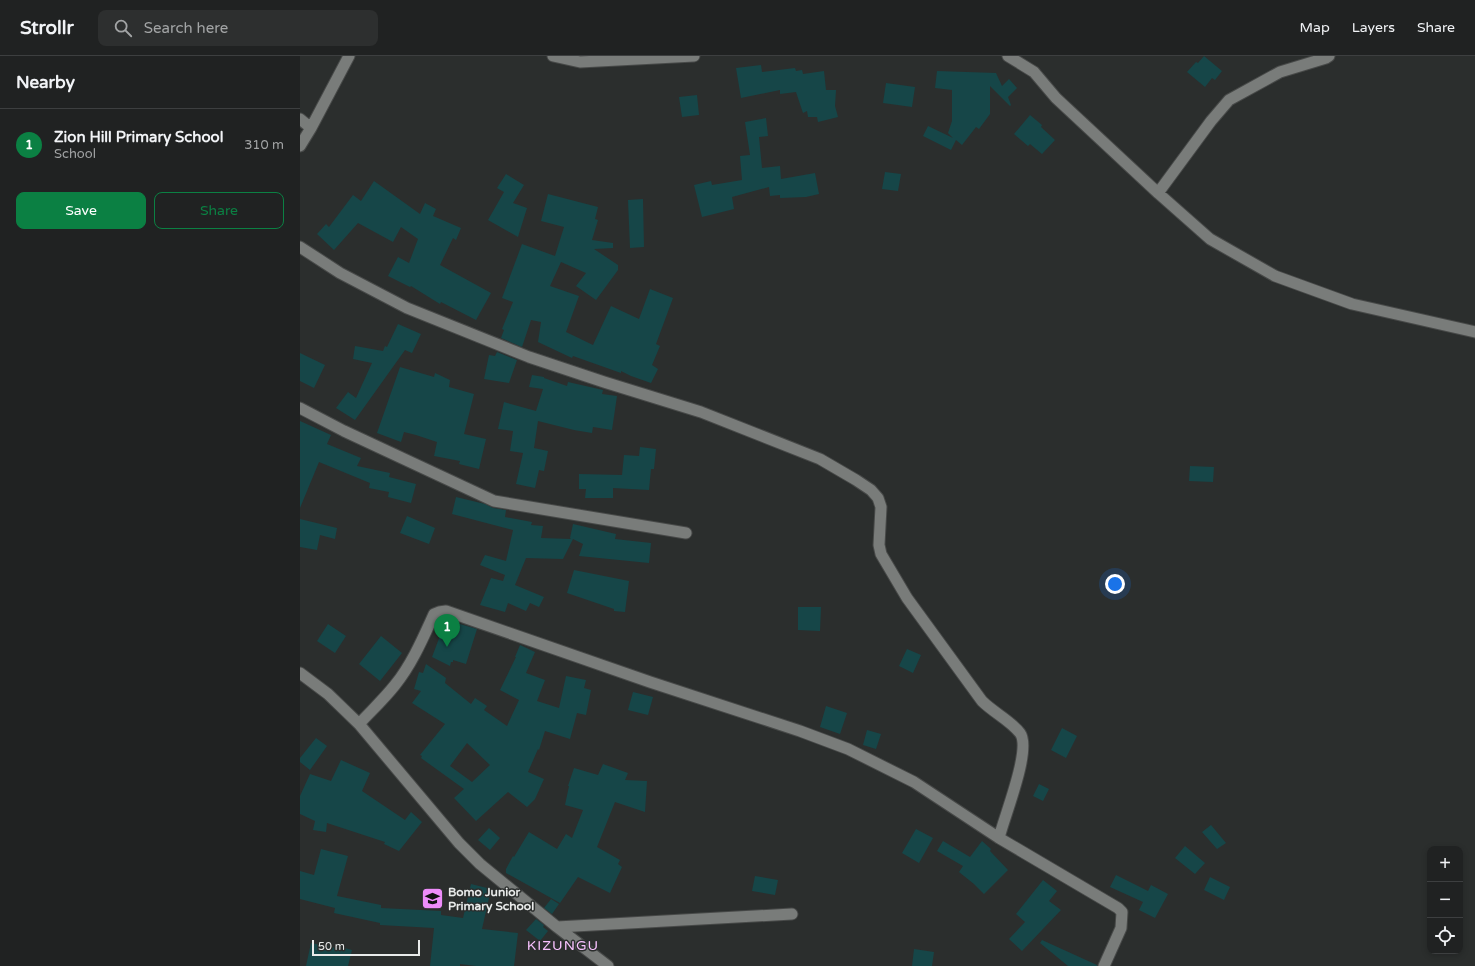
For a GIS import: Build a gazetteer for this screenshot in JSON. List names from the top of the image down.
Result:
{
  "districts": ["KIZUNGU"],
  "places": {
    "school or university": ["Bomo Junior Primary School"]
  },
  "scale_bar": "50 m",
  "page": {
    "header": "Strollr",
    "search": "Search here",
    "nav": ["Map", "Layers", "Share"],
    "heading": "Nearby",
    "list": [
      {
        "mark": "1",
        "name": "Zion Hill Primary School",
        "note": "School",
        "value": "310 m"
      }
    ],
    "buttons": ["Save", "Share"],
    "pins": "1",
    "map_buttons": ["+", "−"],
    "scale": "50 m"
  }
}
